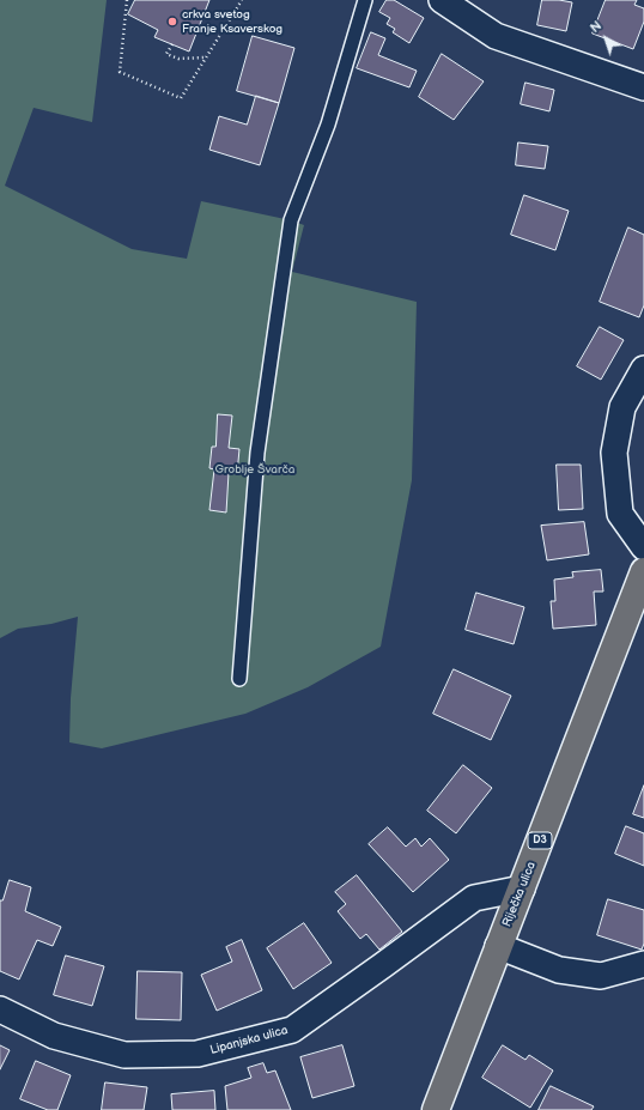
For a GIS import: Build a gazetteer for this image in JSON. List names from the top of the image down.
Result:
{
  "streets": {
    "main road": ["D3", "Riječka ulica"],
    "street": ["Lipanjska ulica"]
  },
  "crossings": [
    ["Riječka ulica", "Lipanjska ulica"]
  ],
  "parks": ["Groblje Švarča"],
  "places": ["crkva svetog Franje Ksaverskog"],
  "north": "top left"
}
